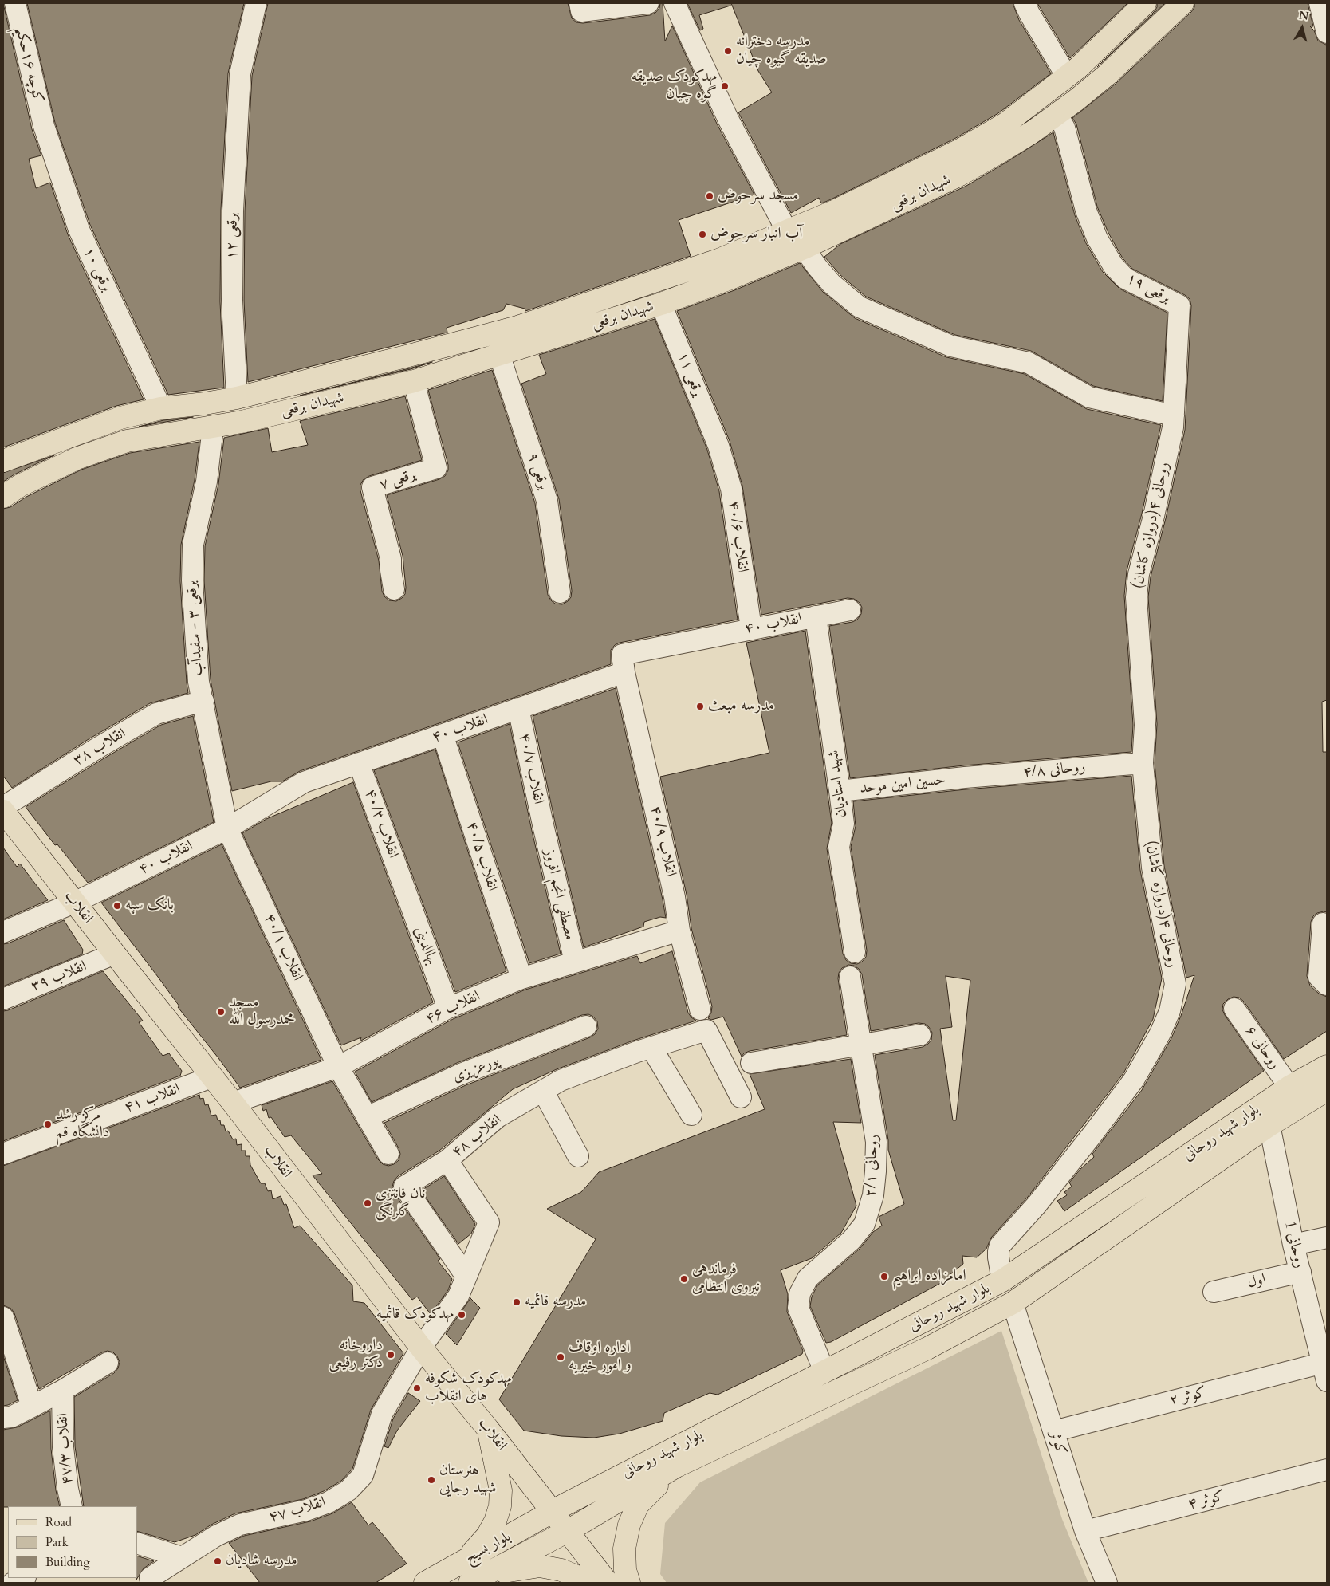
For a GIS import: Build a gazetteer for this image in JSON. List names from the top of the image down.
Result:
{
  "streets": {
    "main road": [
      "شهیدان برقعی",
      "انقلاب",
      "بلوار شهید روحانی",
      "بلوار بسیج"
    ],
    "street": [
      "کوچه ۱۶حکیم",
      "برقعی ۱۲",
      "برقعی ۱۰",
      "برقعی ۱۹",
      "برقعی ۱۱",
      "برقعی ۹",
      "برقعی ۷",
      "روحانی ۴(دروازه کاشان)",
      "انقلاب ۴۰/۶",
      "انقلاب ۴۰",
      "برقعی ۳ - سفیدآب",
      "انقلاب ۳۸",
      "انقلاب ۴۰/۷",
      "روحانی ۴/۸",
      "شهید استادیان",
      "حسین امین موحد",
      "انقلاب ۴۰/۳",
      "انقلاب ۴۰/۹",
      "انقلاب ۴۰/۵",
      "مصطفی انجم افروز",
      "بهاالدینی",
      "انقلاب ۴۰/۱",
      "انقلاب ۳۹",
      "انقلاب ۴۶",
      "روحانی ۶",
      "پورعزیزی",
      "انقلاب ۴۱",
      "انقلاب ۴۸",
      "روحانی ۲/۱",
      "روحانی 1",
      "اول",
      "کوثر ۲",
      "کوثر",
      "انقلاب ۴۷/۳",
      "کوثر ۴",
      "انقلاب ۴۷"
    ]
  },
  "crossings": [
    ["کوچه ۱۶حکیم", "برقعی ۱۰"],
    ["شهیدان برقعی", "برقعی ۱۲"],
    ["شهیدان برقعی", "برقعی ۱۰"],
    ["شهیدان برقعی", "برقعی ۱۹"],
    ["شهیدان برقعی", "برقعی ۱۱"],
    ["شهیدان برقعی", "برقعی ۹"],
    ["شهیدان برقعی", "برقعی ۷"],
    ["شهیدان برقعی", "برقعی ۳ - سفیدآب"],
    ["برقعی ۱۹", "روحانی ۴(دروازه کاشان)"],
    ["برقعی ۱۱", "انقلاب ۴۰/۶"],
    ["روحانی ۴(دروازه کاشان)", "روحانی ۴/۸"],
    ["روحانی ۴(دروازه کاشان)", "بلوار شهید روحانی"],
    ["انقلاب ۴۰/۶", "انقلاب ۴۰"],
    ["انقلاب ۴۰", "برقعی ۳ - سفیدآب"],
    ["انقلاب ۴۰", "انقلاب ۴۰/۷"],
    ["انقلاب ۴۰", "شهید استادیان"],
    ["انقلاب ۴۰", "انقلاب ۴۰/۳"],
    ["انقلاب ۴۰", "انقلاب ۴۰/۹"],
    ["انقلاب ۴۰", "انقلاب ۴۰/۵"],
    ["انقلاب ۴۰", "انقلاب"],
    ["انقلاب ۴۰", "انقلاب ۴۰/۱"],
    ["برقعی ۳ - سفیدآب", "انقلاب ۳۸"],
    ["برقعی ۳ - سفیدآب", "انقلاب ۴۰/۱"],
    ["انقلاب ۴۰/۷", "مصطفی انجم افروز"],
    ["روحانی ۴/۸", "حسین امین موحد"],
    ["شهید استادیان", "حسین امین موحد"],
    ["انقلاب ۴۰/۳", "بهاالدینی"],
    ["انقلاب ۴۰/۹", "انقلاب ۴۶"],
    ["انقلاب ۴۰/۵", "انقلاب ۴۶"],
    ["مصطفی انجم افروز", "انقلاب ۴۶"],
    ["انقلاب", "انقلاب ۳۹"],
    ["انقلاب", "انقلاب ۴۶"],
    ["انقلاب", "انقلاب ۴۱"],
    ["انقلاب", "بلوار شهید روحانی"],
    ["انقلاب", "انقلاب ۴۸"],
    ["انقلاب", "انقلاب ۴۷"],
    ["انقلاب", "بلوار بسیج"],
    ["بهاالدینی", "انقلاب ۴۶"],
    ["انقلاب ۴۰/۱", "انقلاب ۴۶"],
    ["روحانی ۶", "بلوار شهید روحانی"],
    ["بلوار شهید روحانی", "روحانی ۲/۱"],
    ["بلوار شهید روحانی", "روحانی 1"],
    ["بلوار شهید روحانی", "کوثر"],
    ["بلوار شهید روحانی", "بلوار بسیج"],
    ["انقلاب ۴۸", "انقلاب ۴۷"],
    ["روحانی 1", "اول"],
    ["روحانی 1", "کوثر ۲"],
    ["کوثر ۲", "کوثر"],
    ["کوثر", "کوثر ۴"]
  ],
  "places": [
    "مدرسه دخترانه صدیقه گیوه چیان",
    "مهدکودک صدیقه گوه چیان",
    "مسجد سرحوض",
    "آب انبار سرحوض",
    "مدرسه مبعث",
    "بانک سپه",
    "مسجد محمدرسول الله",
    "مرکز رشد دانشگاه قم",
    "نان فانتزی گلرنگی",
    "امامزاده ابراهیم",
    "فرماندهی نیروی انتظامی",
    "مدرسه قائمیه",
    "مهدکودک قائمیه",
    "داروخانه دکتر رفیعی",
    "اداره اوقاف و امور خیریه",
    "مهدکودک شکوفه های انقلاب",
    "هنرستان شهید رجایی",
    "مدرسه شادیان"
  ],
  "legend": ["Road", "Park", "Building"],
  "north": "top"
}
